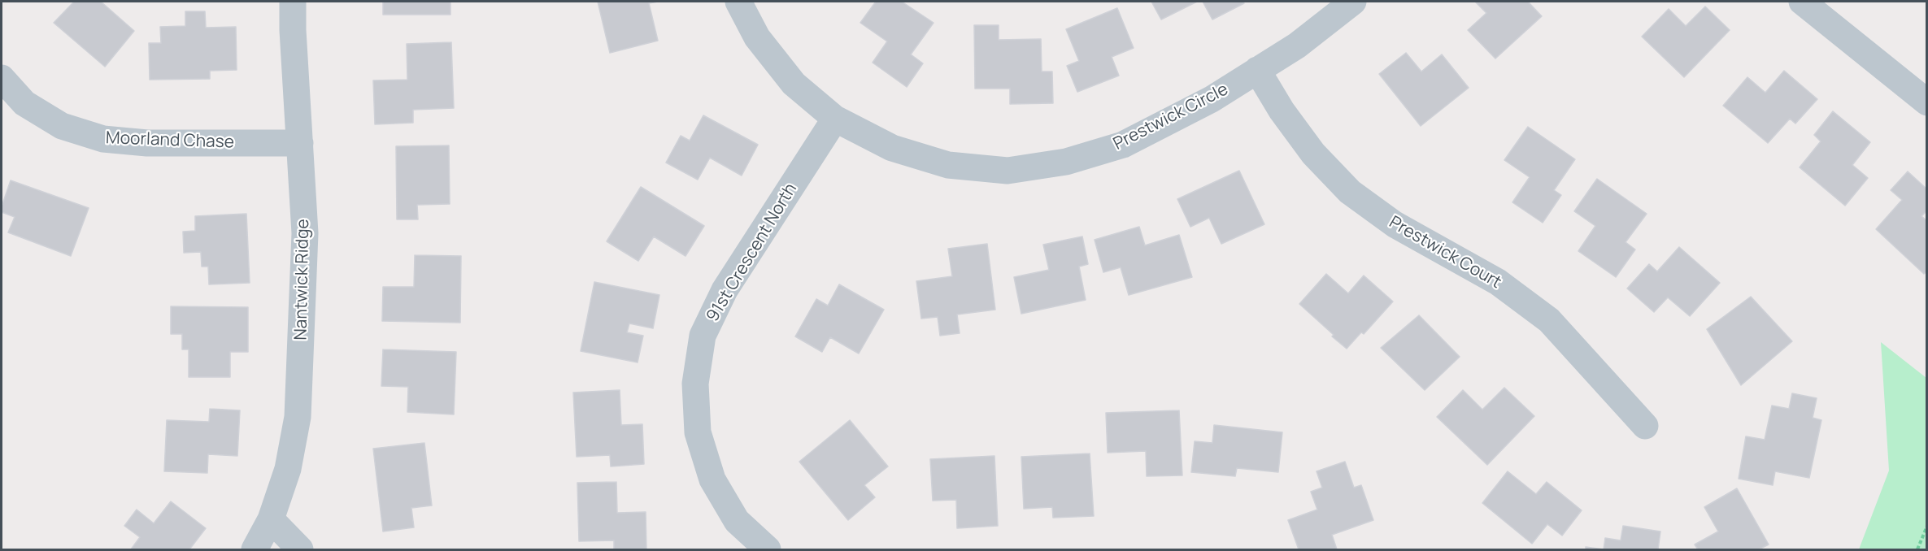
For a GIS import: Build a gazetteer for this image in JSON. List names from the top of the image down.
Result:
{
  "streets": {
    "street": [
      "Prestwick Circle",
      "Moorland Chase",
      "91st Crescent North",
      "Prestwick Court",
      "Nantwick Ridge"
    ]
  },
  "crossings": [
    ["Prestwick Circle", "91st Crescent North"],
    ["Prestwick Circle", "Prestwick Court"],
    ["Moorland Chase", "Nantwick Ridge"]
  ]
}
